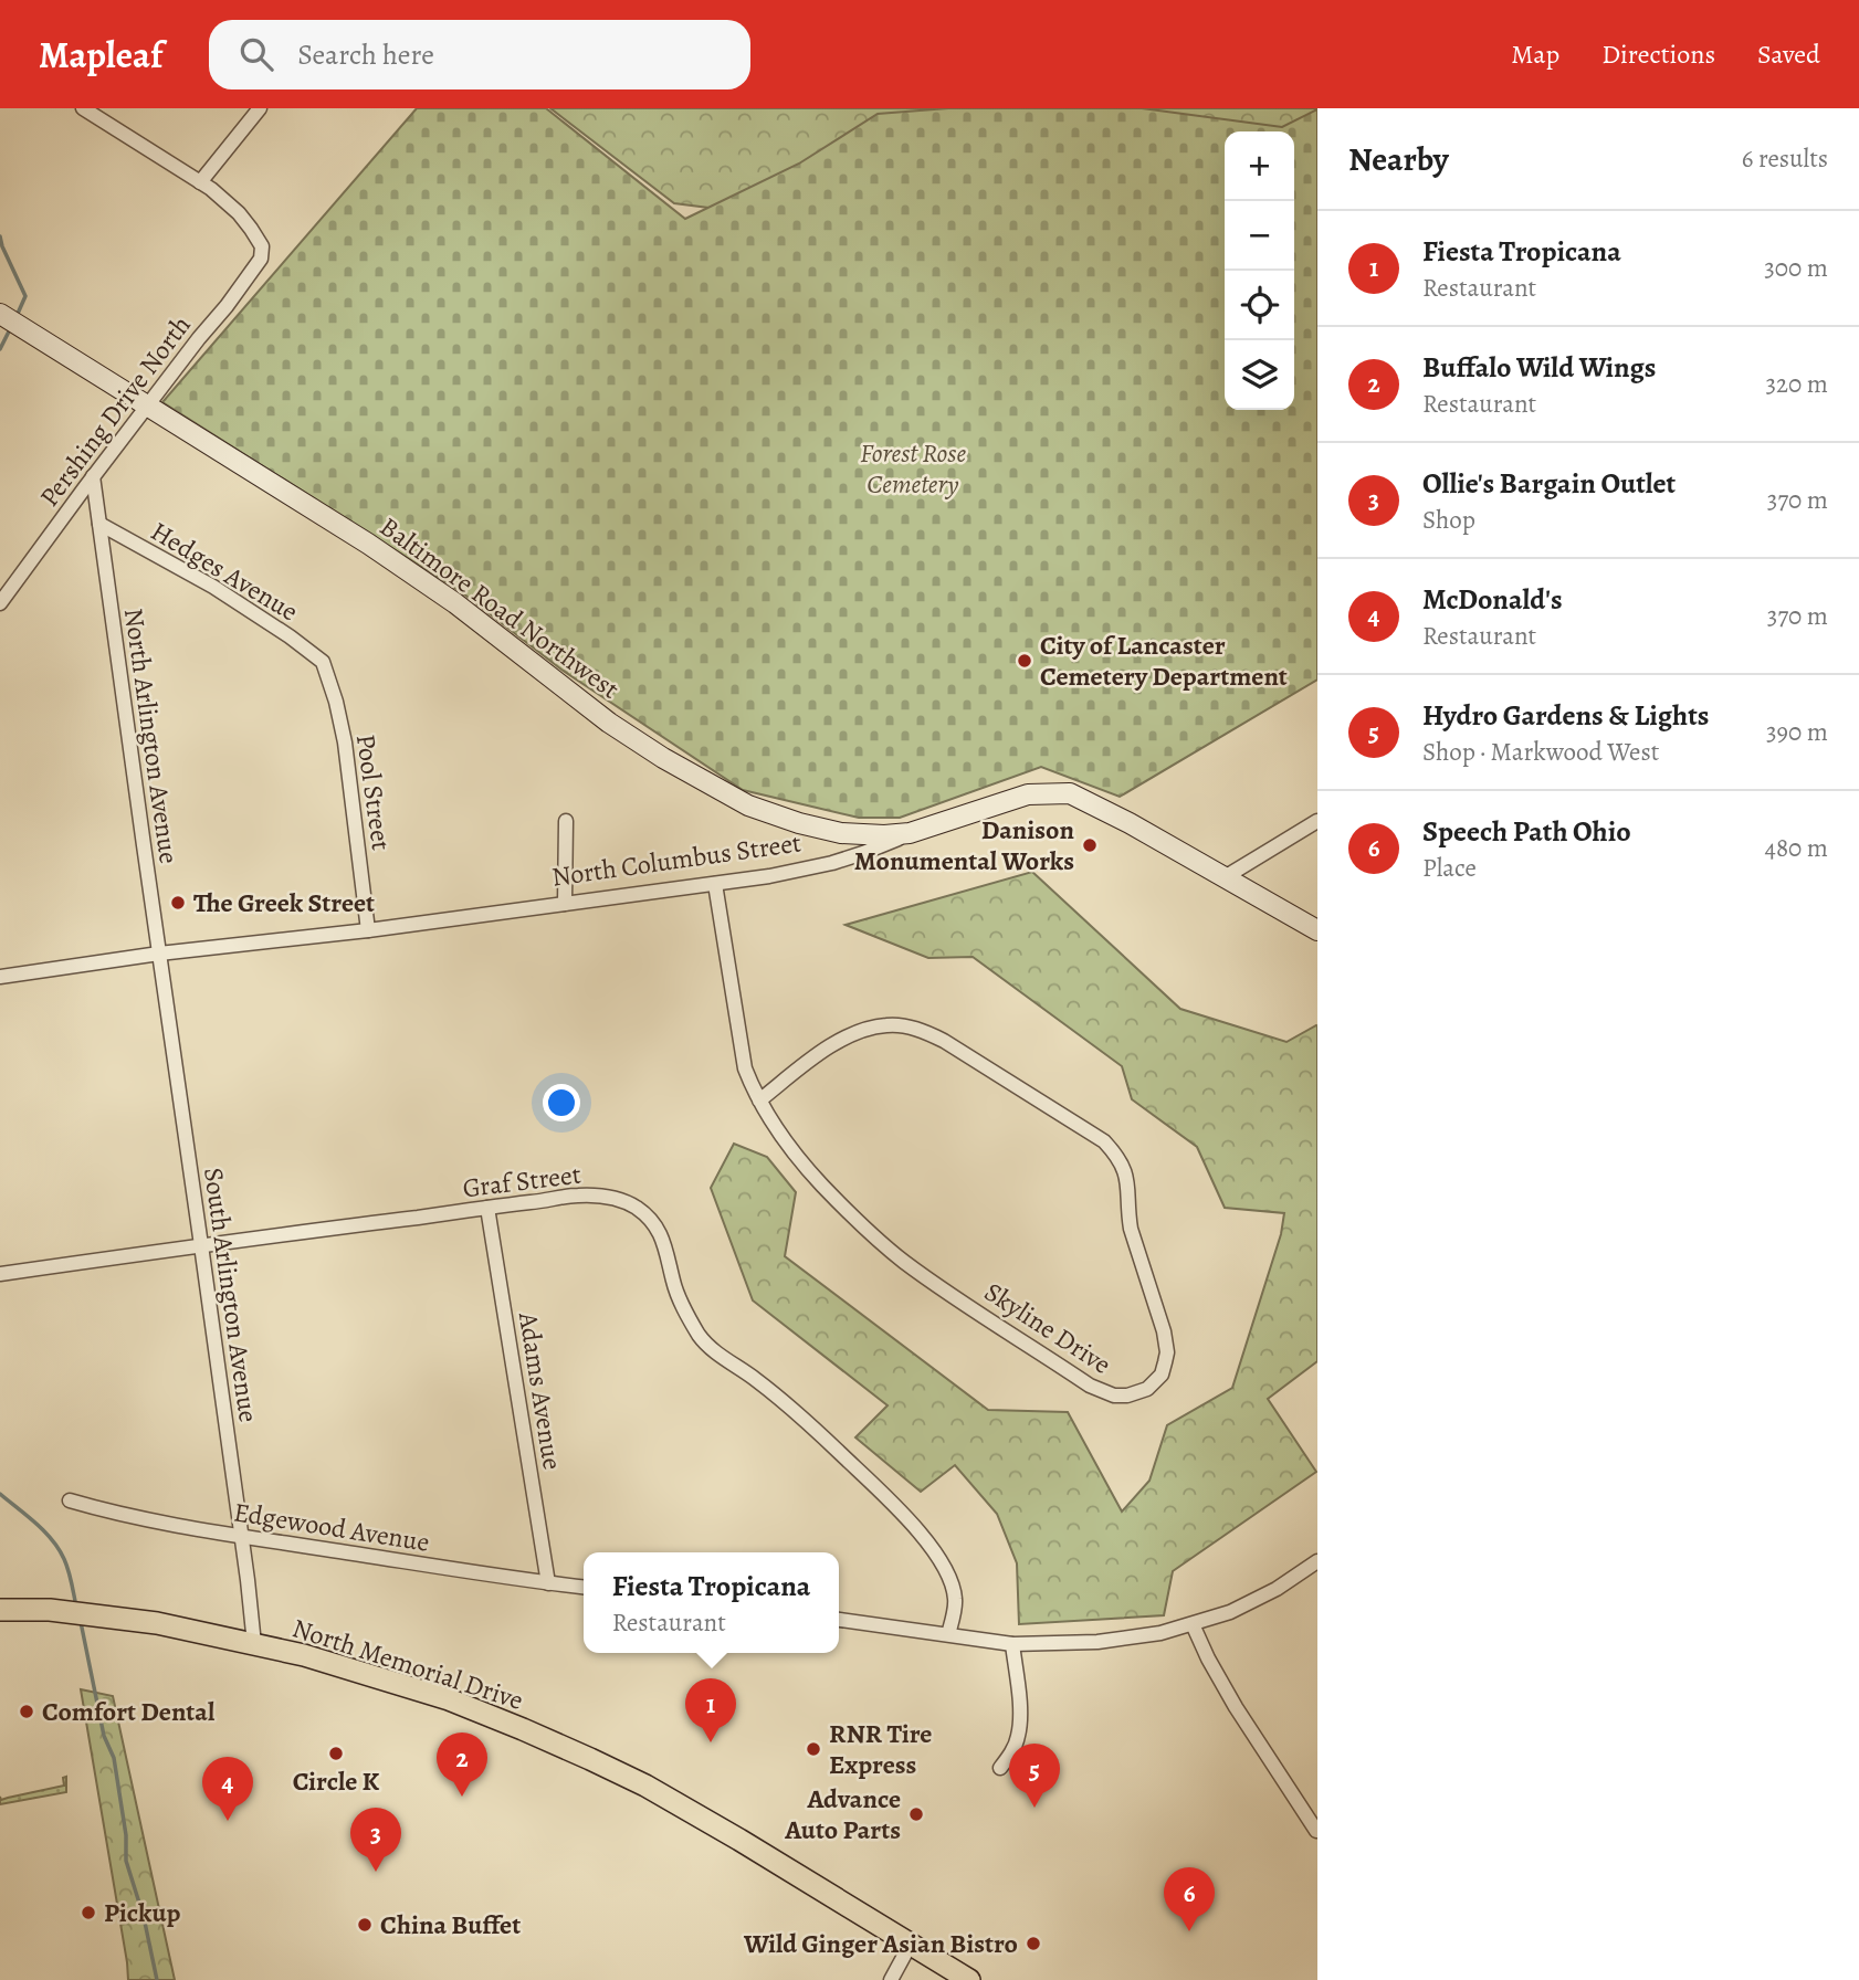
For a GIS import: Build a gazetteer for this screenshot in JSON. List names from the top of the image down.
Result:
{
  "streets": {
    "main road": ["Baltimore Road Northwest", "North Columbus Street", "North Memorial Drive"],
    "street": [
      "Pershing Drive North",
      "Hedges Avenue",
      "North Arlington Avenue",
      "Pool Street",
      "Graf Street",
      "South Arlington Avenue",
      "Skyline Drive",
      "Adams Avenue",
      "Edgewood Avenue"
    ]
  },
  "crossings": [
    ["Pershing Drive North", "Baltimore Road Northwest"],
    ["Pershing Drive North", "North Arlington Avenue"],
    ["Hedges Avenue", "North Arlington Avenue"],
    ["Hedges Avenue", "Pool Street"],
    ["Baltimore Road Northwest", "North Columbus Street"],
    ["North Arlington Avenue", "North Columbus Street"],
    ["North Arlington Avenue", "South Arlington Avenue"],
    ["Pool Street", "North Columbus Street"],
    ["North Columbus Street", "South Arlington Avenue"],
    ["North Columbus Street", "Skyline Drive"],
    ["Graf Street", "South Arlington Avenue"],
    ["Graf Street", "Adams Avenue"],
    ["South Arlington Avenue", "Edgewood Avenue"],
    ["South Arlington Avenue", "North Memorial Drive"],
    ["Adams Avenue", "Edgewood Avenue"]
  ],
  "parks": ["Forest Rose Cemetery"],
  "places": [
    "City of Lancaster Cemetery Department",
    "Danison Monumental Works",
    "The Greek Street",
    "Comfort Dental",
    "RNR Tire Express",
    "Circle K",
    "Advance Auto Parts",
    "Pickup",
    "China Buffet",
    "Wild Ginger Asian Bistro"
  ],
  "page": {
    "header": "Mapleaf",
    "search": "Search here",
    "nav": ["Map", "Directions", "Saved"],
    "heading": ["Nearby", "6 results"],
    "map_buttons": ["+", "−"],
    "list": [
      {
        "mark": "1",
        "name": "Fiesta Tropicana",
        "note": "Restaurant",
        "value": "300 m"
      },
      {
        "mark": "2",
        "name": "Buffalo Wild Wings",
        "note": "Restaurant",
        "value": "320 m"
      },
      {
        "mark": "3",
        "name": "Ollie's Bargain Outlet",
        "note": "Shop",
        "value": "370 m"
      },
      {
        "mark": "4",
        "name": "McDonald's",
        "note": "Restaurant",
        "value": "370 m"
      },
      {
        "mark": "5",
        "name": "Hydro Gardens & Lights",
        "note": "Shop · Markwood West",
        "value": "390 m"
      },
      {
        "mark": "6",
        "name": "Speech Path Ohio",
        "note": "Place",
        "value": "480 m"
      }
    ],
    "popup": ["Fiesta Tropicana", "Restaurant"],
    "pins": [
      "1",
      "2",
      "5",
      "4",
      "3",
      "6"
    ]
  }
}
